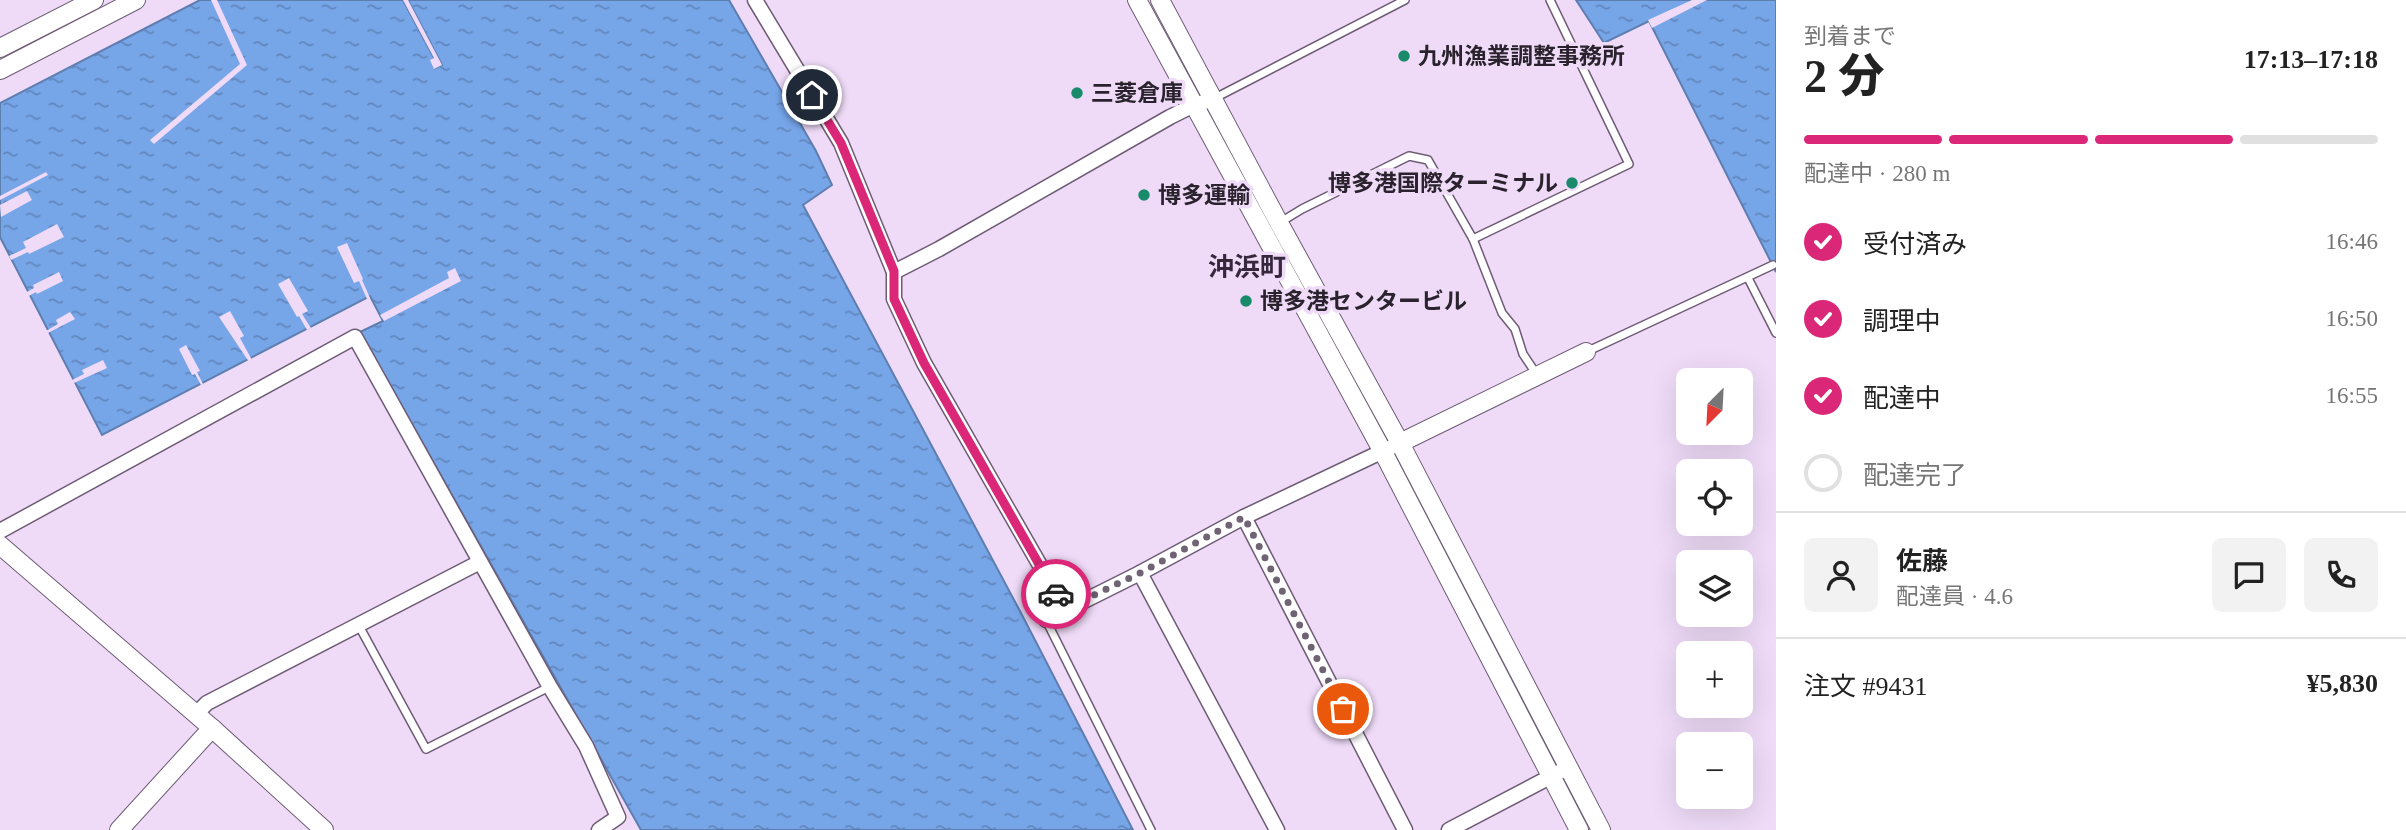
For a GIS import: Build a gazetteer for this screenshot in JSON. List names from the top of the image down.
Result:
{
  "districts": ["沖浜町"],
  "places": [
    "九州漁業調整事務所",
    "三菱倉庫",
    "博多港国際ターミナル",
    "博多運輸",
    "博多港センタービル"
  ],
  "north": "bottom left",
  "page": {
    "heading": ["2 分", "到着まで", "17:13–17:18"],
    "panel": [
      "佐藤",
      "配達員 · 4.6",
      "注文 #9431",
      "¥5,830"
    ],
    "bar": "配達中 · 280 m",
    "list": [
      ["受付済み", "16:46"],
      ["調理中", "16:50"],
      ["配達中", "16:55"],
      "配達完了"
    ],
    "map_buttons": ["+", "−"]
  }
}
